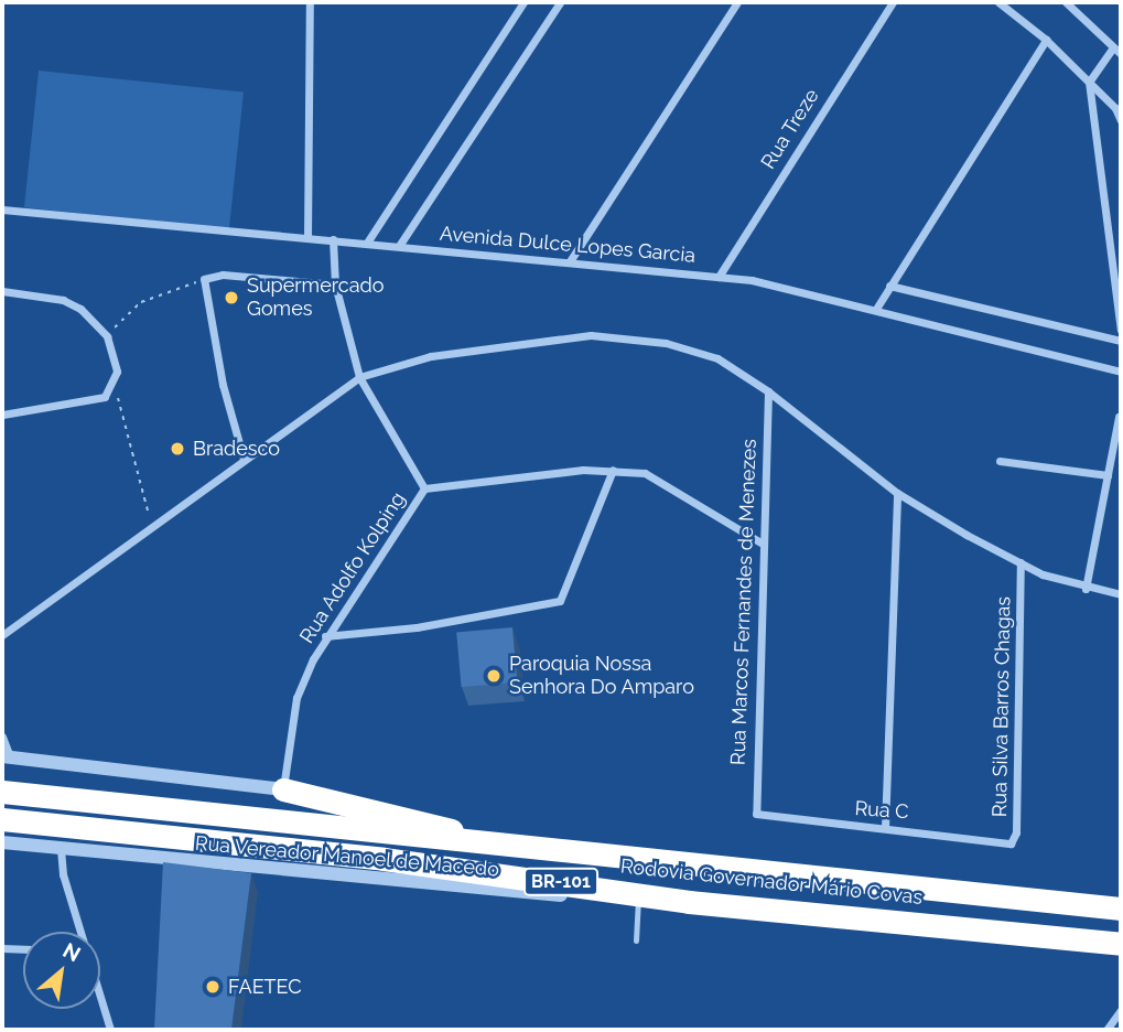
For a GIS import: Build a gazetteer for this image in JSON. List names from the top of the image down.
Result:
{
  "streets": {
    "highway": ["BR-101", "Rodovia Governador Mário Covas"],
    "street": [
      "Rua Treze",
      "Avenida Dulce Lopes Garcia",
      "Rua Adolfo Kolping",
      "Rua Marcos Fernandes de Menezes",
      "Rua Silva Barros Chagas",
      "Rua C",
      "Rua Vereador Manoel de Macedo"
    ]
  },
  "crossings": [
    ["Rua Treze", "Avenida Dulce Lopes Garcia"],
    ["Rua Adolfo Kolping", "Rua Marcos Fernandes de Menezes"],
    ["Rua Marcos Fernandes de Menezes", "Rua C"],
    ["Rua Silva Barros Chagas", "Rua C"],
    ["Rua Vereador Manoel de Macedo", "Rodovia Governador Mário Covas"]
  ],
  "places": [
    "Supermercado Gomes",
    "Bradesco",
    "Paroquia Nossa Senhora Do Amparo",
    "FAETEC"
  ],
  "north": "top right"
}
